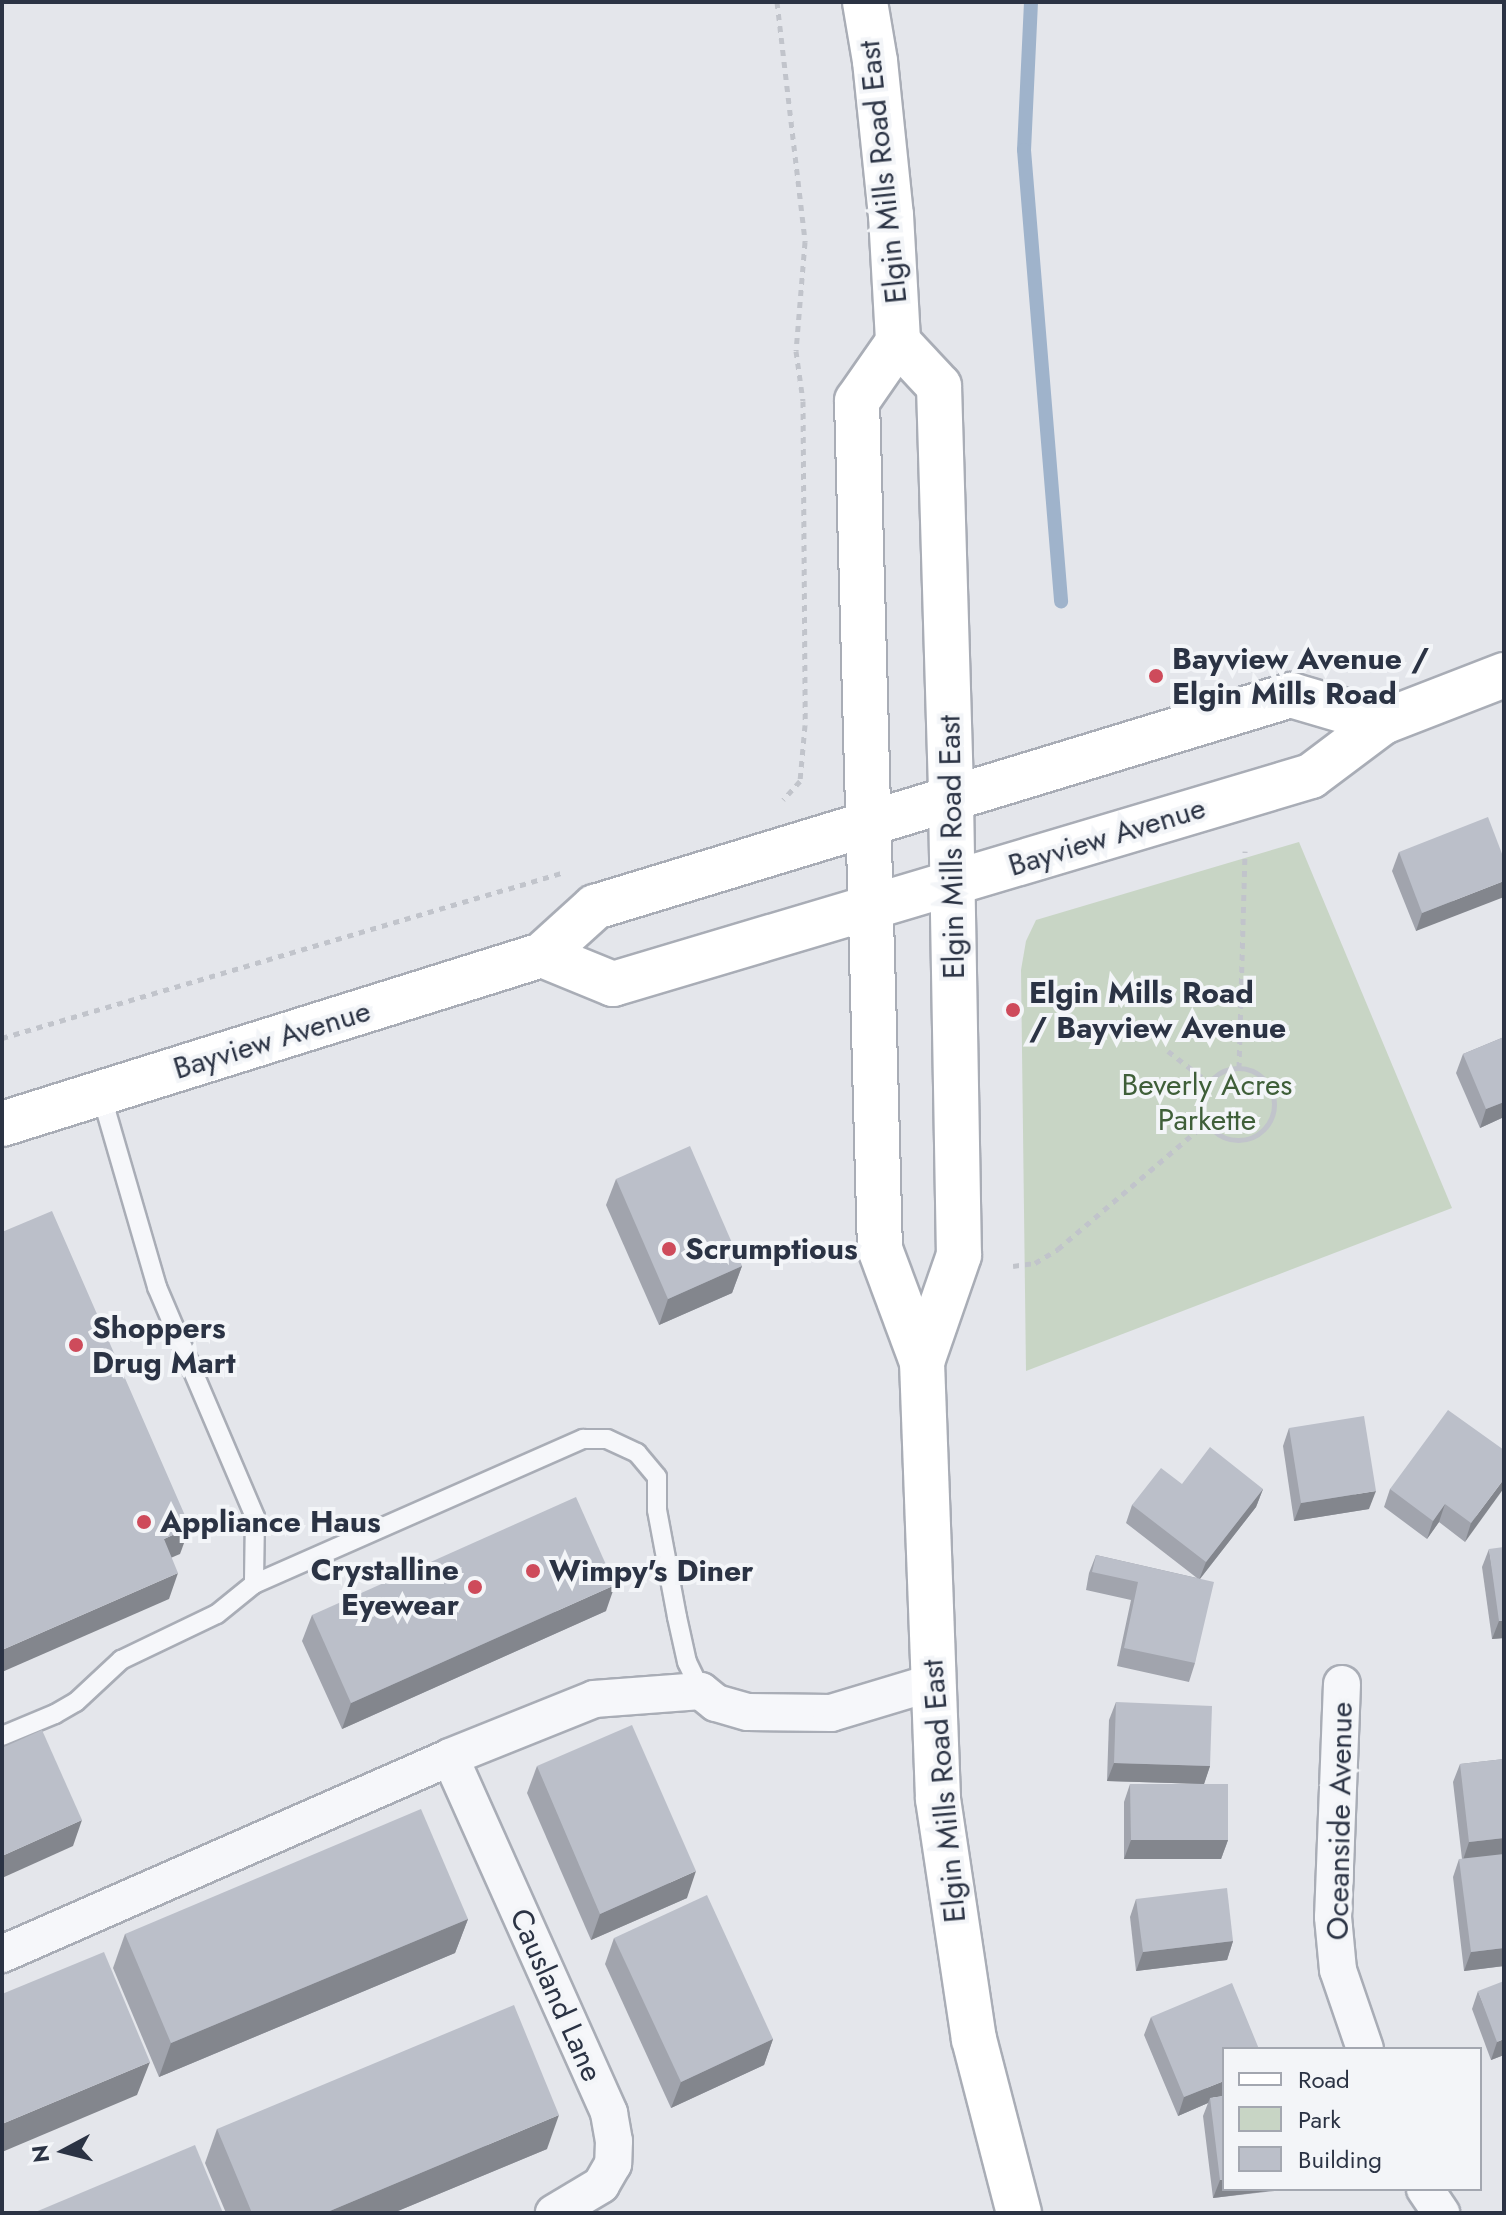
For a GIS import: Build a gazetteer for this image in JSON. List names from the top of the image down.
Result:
{
  "streets": {
    "main road": ["Elgin Mills Road East", "Bayview Avenue"],
    "street": ["Oceanside Avenue", "Causland Lane"]
  },
  "crossings": [
    ["Elgin Mills Road East", "Bayview Avenue"]
  ],
  "parks": ["Beverly Acres Parkette"],
  "places": [
    "Bayview Avenue / Elgin Mills Road",
    "Elgin Mills Road / Bayview Avenue",
    "Scrumptious",
    "Shoppers Drug Mart",
    "Appliance Haus",
    "Wimpy's Diner",
    "Crystalline Eyewear"
  ],
  "legend": ["Road", "Park", "Building"],
  "north": "left"
}
